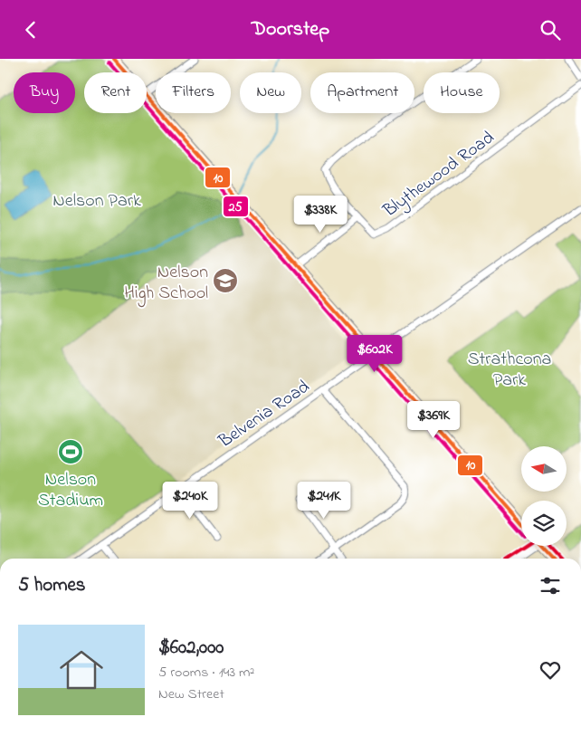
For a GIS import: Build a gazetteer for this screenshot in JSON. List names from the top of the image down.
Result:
{
  "streets": {
    "street": ["Blythewood Road", "Belvenia Road"]
  },
  "parks": ["Nelson Park", "Strathcona Park"],
  "places": {
    "school or university": ["Nelson High School"],
    "sports": ["Nelson Stadium"]
  },
  "lines": ["transit line 10", "transit line 25"],
  "north": "left",
  "page": {
    "header": "Doorstep",
    "chip": [
      "Buy",
      "Rent",
      "Filters",
      "New",
      "Apartment",
      "House"
    ],
    "price": [
      "$338K",
      "$602K",
      "$369K",
      "$240K",
      "$241K"
    ],
    "heading": "5 homes",
    "list": [
      {
        "name": "$602,000",
        "note": "5 rooms · 143 m² · New Street"
      }
    ]
  }
}
